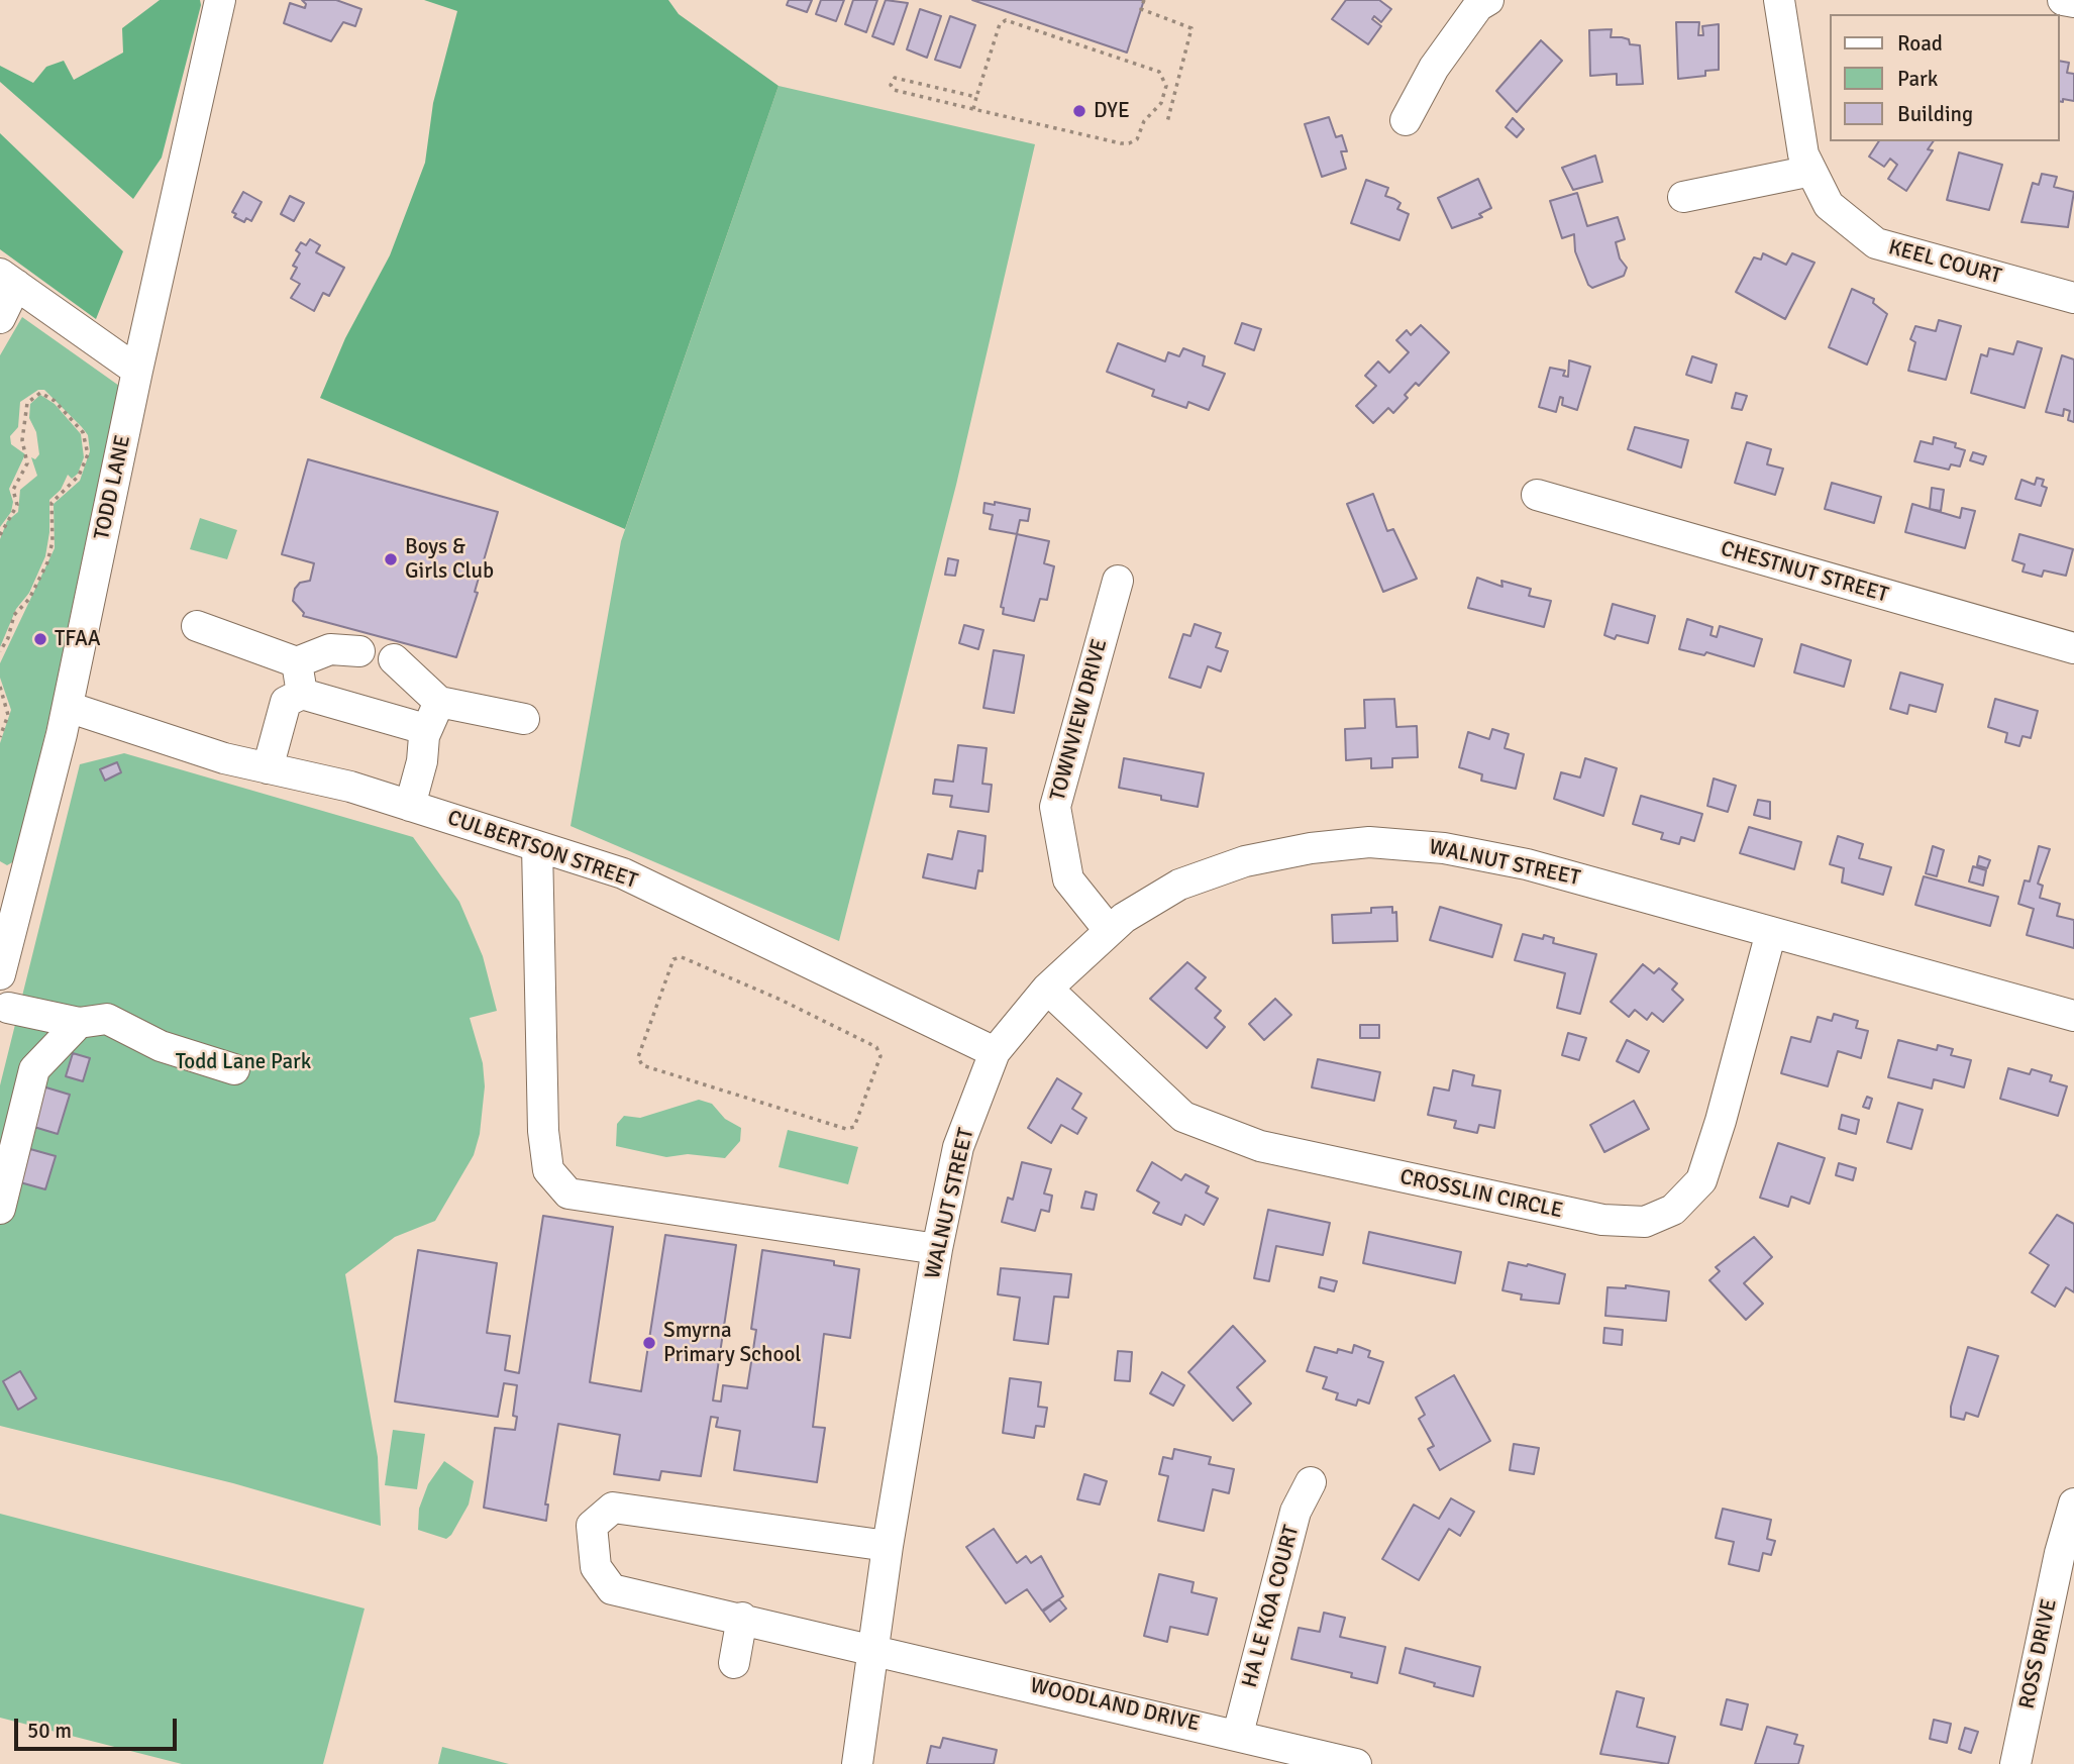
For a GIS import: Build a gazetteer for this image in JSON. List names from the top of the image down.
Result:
{
  "streets": {
    "street": [
      "KEEL COURT",
      "TODD LANE",
      "CHESTNUT STREET",
      "TOWNVIEW DRIVE",
      "CULBERTSON STREET",
      "WALNUT STREET",
      "CROSSLIN CIRCLE",
      "HA LE KOA COURT",
      "ROSS DRIVE",
      "WOODLAND DRIVE"
    ]
  },
  "crossings": [
    ["TODD LANE", "CULBERTSON STREET"],
    ["TOWNVIEW DRIVE", "WALNUT STREET"],
    ["CULBERTSON STREET", "WALNUT STREET"],
    ["WALNUT STREET", "CROSSLIN CIRCLE"],
    ["WALNUT STREET", "WOODLAND DRIVE"],
    ["HA LE KOA COURT", "WOODLAND DRIVE"]
  ],
  "parks": ["Todd Lane Park"],
  "places": [
    "DYE",
    "Boys & Girls Club",
    "TFAA",
    "Smyrna Primary School"
  ],
  "legend": ["Road", "Park", "Building"],
  "scale_bar": "50 m"
}
